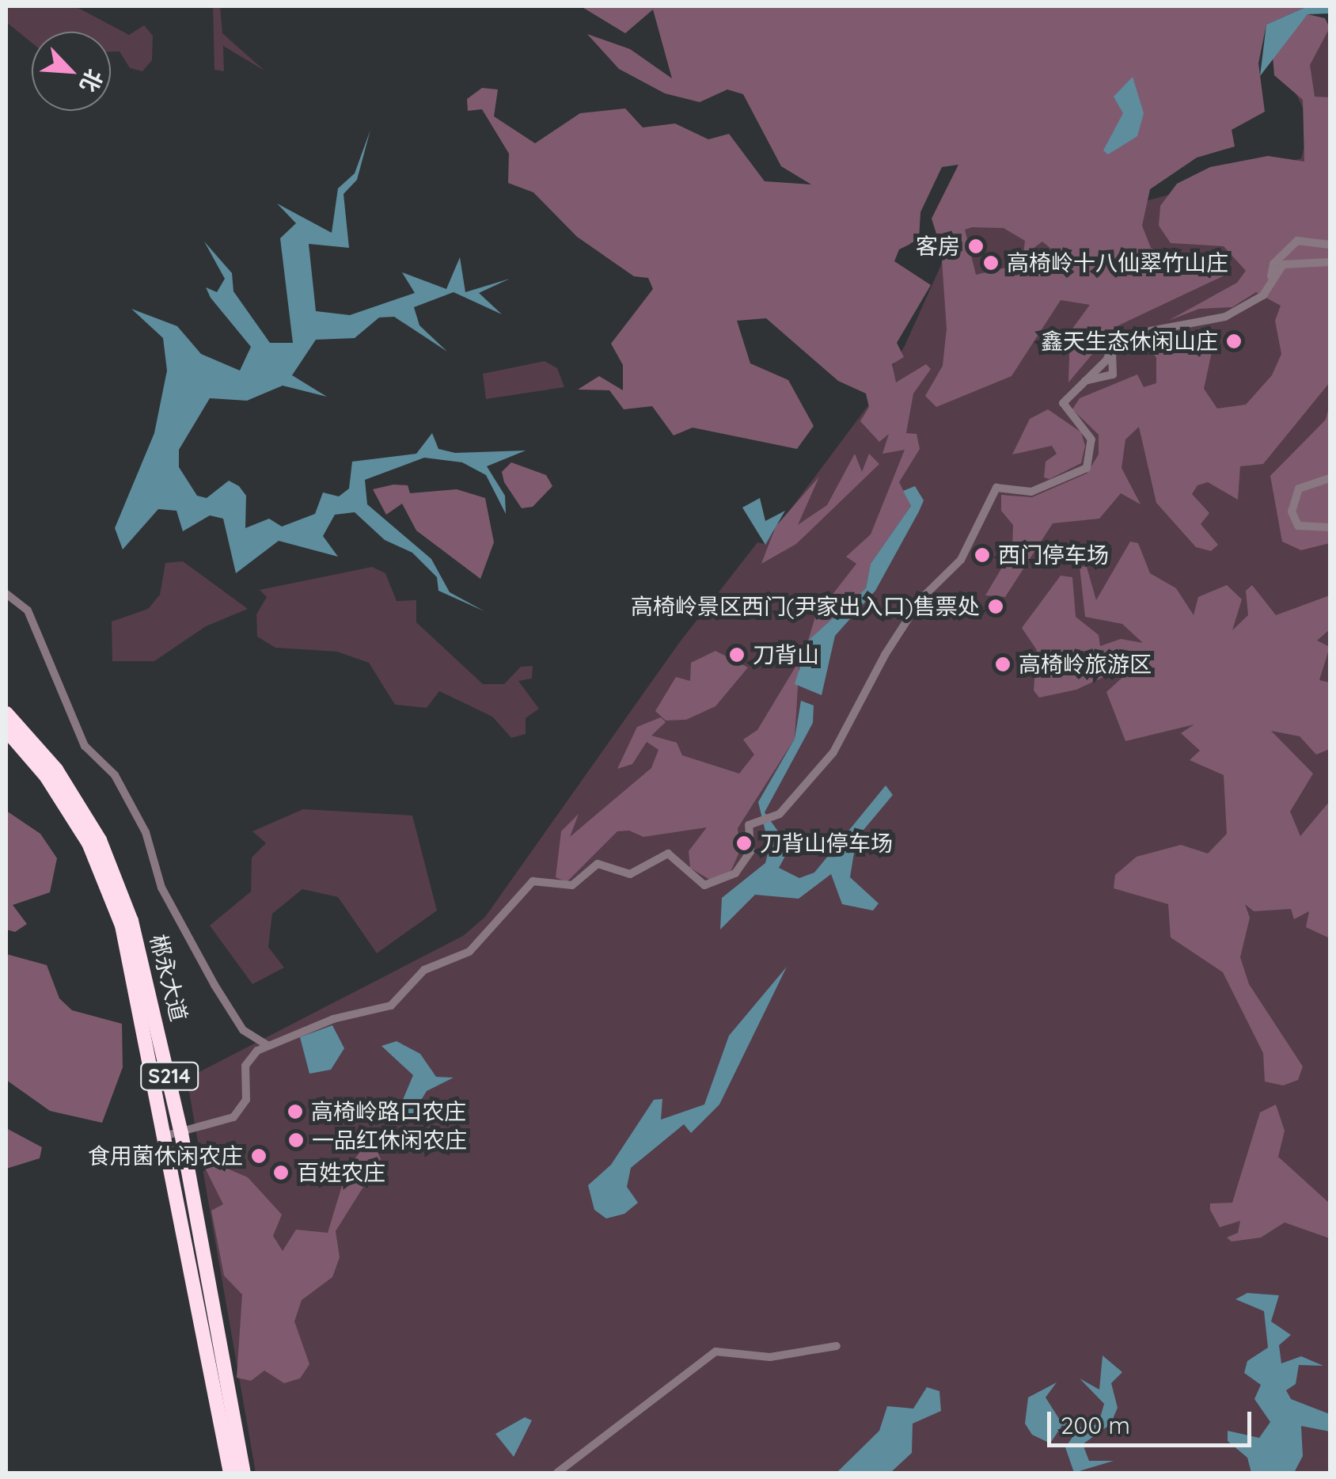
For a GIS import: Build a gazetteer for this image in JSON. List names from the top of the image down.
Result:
{
  "streets": {
    "highway": ["郴永大道", "S214"]
  },
  "places": [
    "客房",
    "高椅岭十八仙翠竹山庄",
    "鑫天生态休闲山庄",
    "西门停车场",
    "高椅岭景区西门(尹家出入口)售票处",
    "刀背山",
    "高椅岭旅游区",
    "刀背山停车场",
    "高椅岭路口农庄",
    "一品红休闲农庄",
    "食用菌休闲农庄",
    "百姓农庄"
  ],
  "scale_bar": "200 m",
  "north": "bottom right"
}
